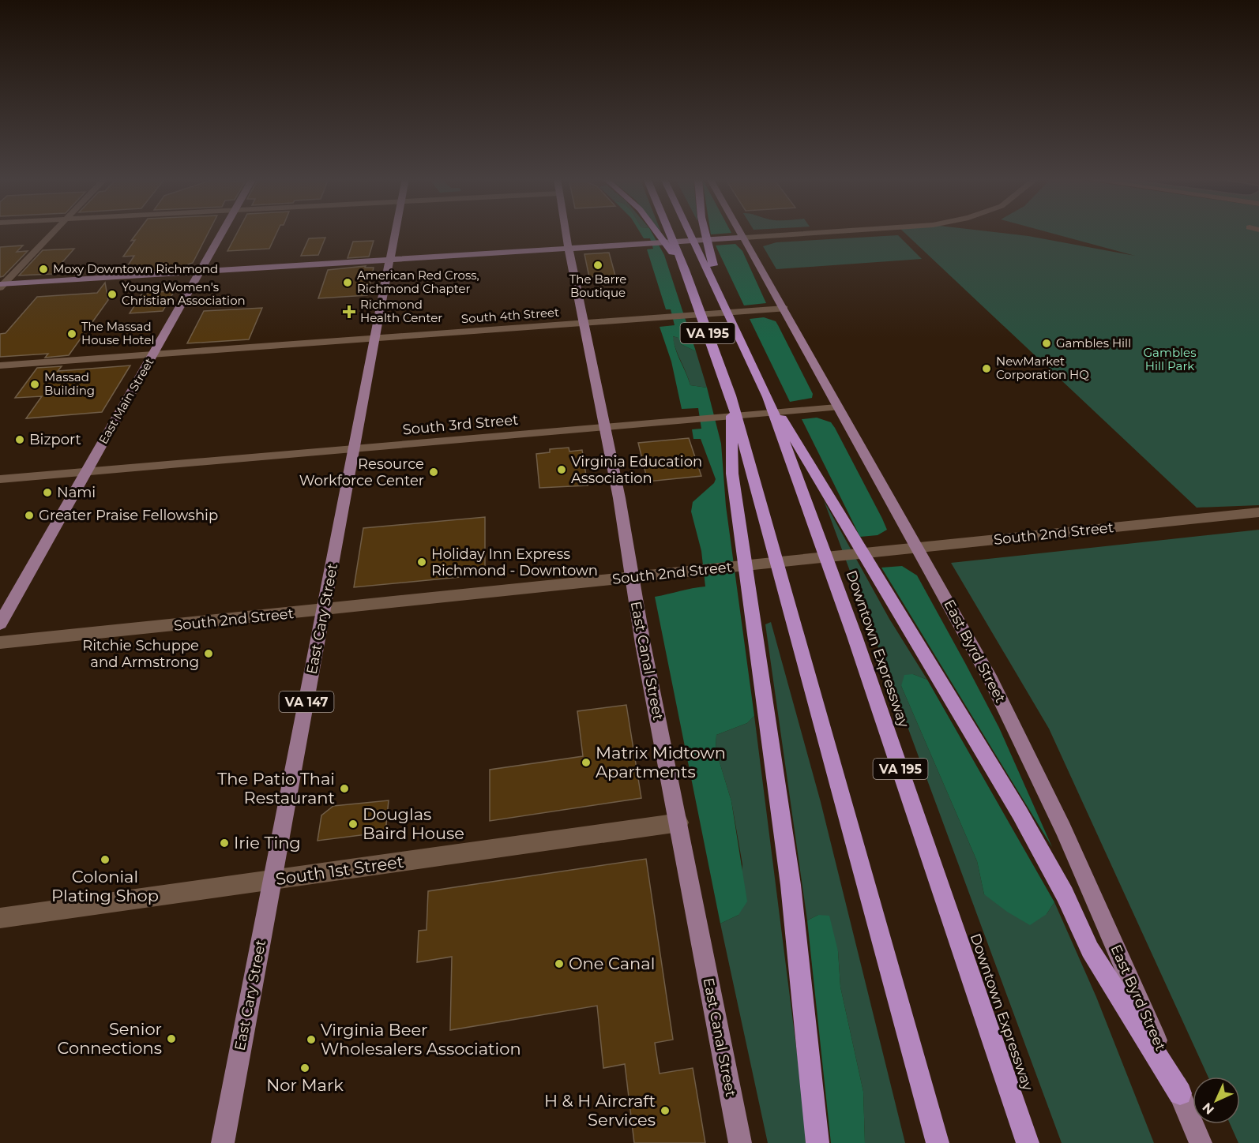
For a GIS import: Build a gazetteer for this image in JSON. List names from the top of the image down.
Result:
{
  "streets": {
    "highway": ["VA 195", "Downtown Expressway"],
    "main road": [
      "East Main Street",
      "East Cary Street",
      "East Byrd Street",
      "East Canal Street",
      "VA 147"
    ],
    "street": [
      "South 4th Street",
      "South 3rd Street",
      "South 2nd Street",
      "South 1st Street"
    ]
  },
  "crossings": [
    ["South 4th Street", "East Main Street"],
    ["South 4th Street", "East Cary Street"],
    ["South 4th Street", "East Byrd Street"],
    ["South 4th Street", "East Canal Street"],
    ["East Main Street", "South 3rd Street"],
    ["South 3rd Street", "East Cary Street"],
    ["South 3rd Street", "East Byrd Street"],
    ["South 3rd Street", "East Canal Street"],
    ["South 2nd Street", "East Cary Street"],
    ["South 2nd Street", "East Byrd Street"],
    ["South 2nd Street", "East Canal Street"],
    ["East Cary Street", "South 1st Street"],
    ["East Canal Street", "South 1st Street"]
  ],
  "parks": ["Gambles Hill Park"],
  "places": {
    "other": [
      "The Barre Boutique",
      "Moxy Downtown Richmond",
      "American Red Cross, Richmond Chapter",
      "Young Women's Christian Association",
      "The Massad House Hotel",
      "Gambles Hill",
      "NewMarket Corporation HQ",
      "Massad Building",
      "Bizport",
      "Virginia Education Association",
      "Resource Workforce Center",
      "Nami",
      "Greater Praise Fellowship",
      "Holiday Inn Express Richmond - Downtown",
      "Ritchie Schuppe and Armstrong",
      "Matrix Midtown Apartments",
      "The Patio Thai Restaurant",
      "Douglas Baird House",
      "Irie Ting",
      "Colonial Plating Shop",
      "One Canal",
      "Senior Connections",
      "Virginia Beer Wholesalers Association",
      "Nor Mark",
      "H & H Aircraft Services"
    ],
    "health": ["Richmond Health Center"]
  },
  "north": "bottom left"
}
